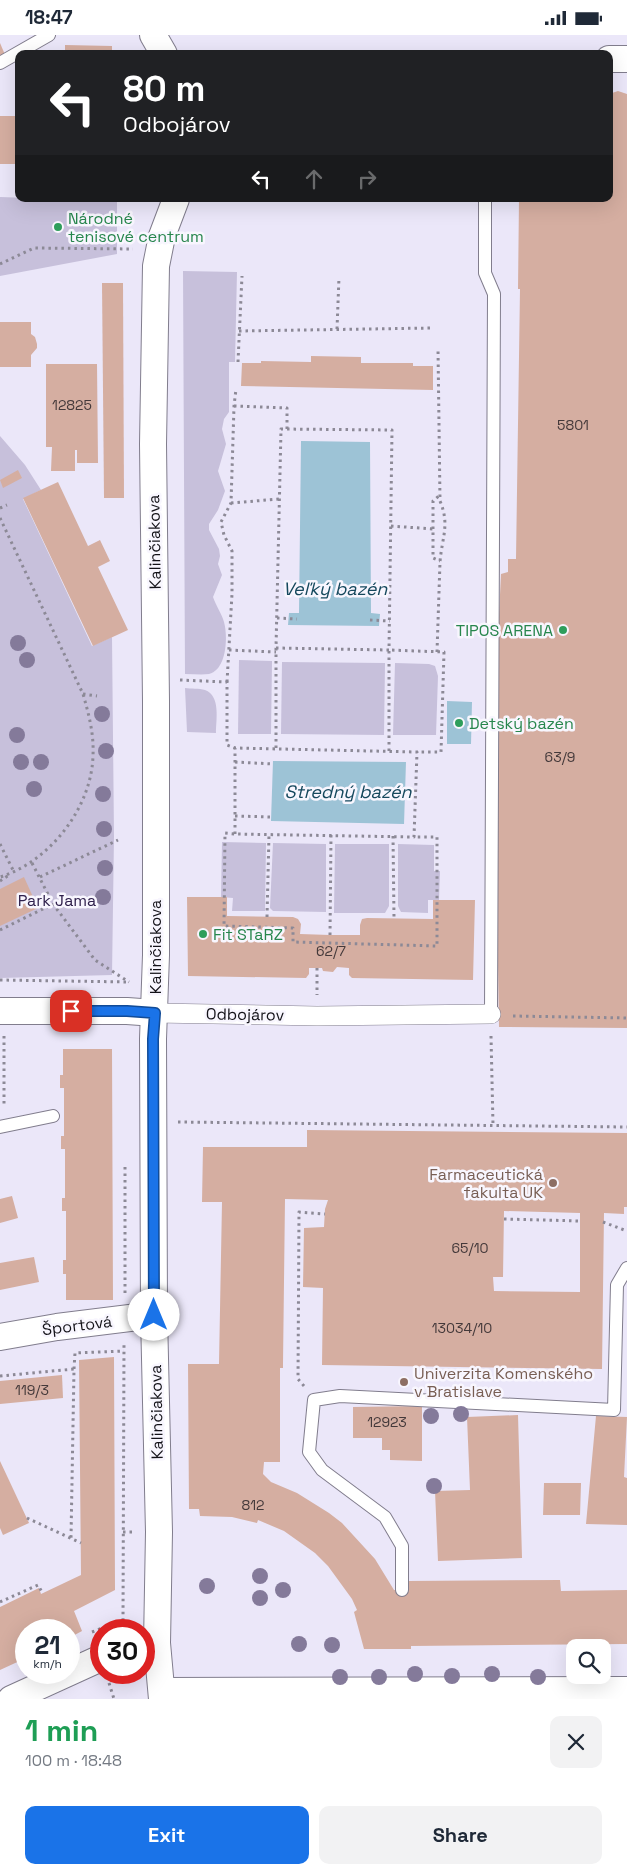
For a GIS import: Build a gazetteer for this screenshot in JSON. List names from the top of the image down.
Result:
{
  "streets": {
    "street": ["Kalinčiakova", "Odbojárov", "Športová"]
  },
  "crossings": [
    ["Kalinčiakova", "Odbojárov"],
    ["Kalinčiakova", "Športová"]
  ],
  "water": ["Veľký bazén", "Stredný bazén"],
  "parks": ["Park Jama"],
  "places": [
    "Národné tenisové centrum",
    "TIPOS ARENA",
    "Detský bazén",
    "Fit STaRZ",
    "Farmaceutická fakulta UK",
    "Univerzita Komenského v Bratislave"
  ],
  "house_numbers": [
    "12825",
    "5801",
    "63/9",
    "62/7",
    "65/10",
    "13034/10",
    "119/3",
    "12923",
    "812"
  ],
  "page": {
    "status": "18:47",
    "turn": ["80 m", "Odbojárov"],
    "speed": "21 km/h",
    "limit": "30",
    "heading": ["1 min", "100 m · 18:48"],
    "buttons": ["Exit", "Share"]
  }
}
